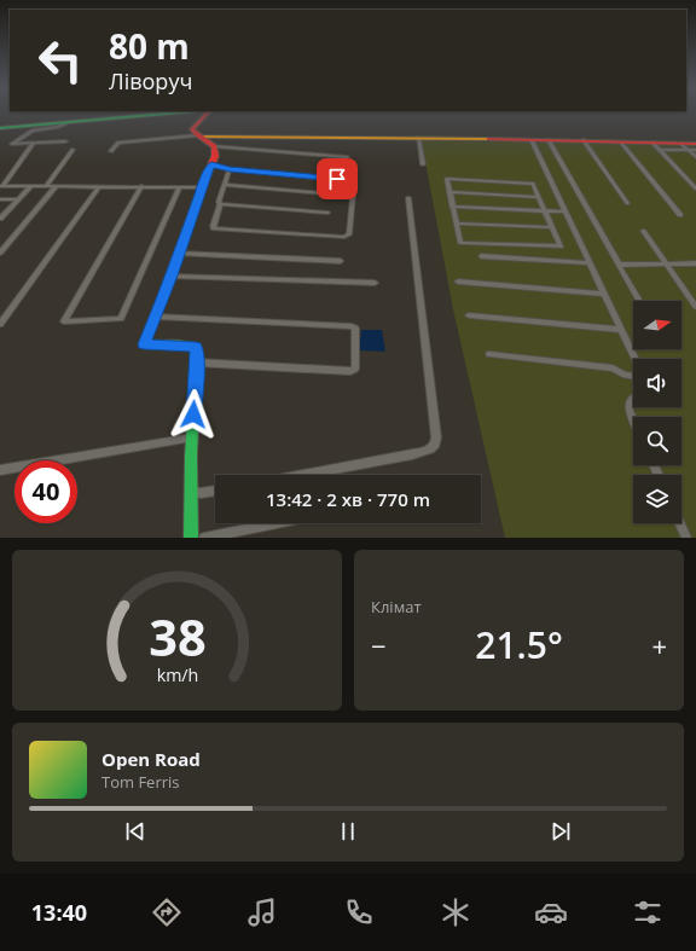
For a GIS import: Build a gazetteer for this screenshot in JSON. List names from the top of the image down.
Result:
{
  "north": "right",
  "page": {
    "turn": ["80 m", "Ліворуч"],
    "limit": "40",
    "trip": "13:42 · 2 хв · 770 m",
    "tile": "Клімат",
    "heat": ["−", "21.5°", "+"],
    "song": ["Open Road", "Tom Ferris"],
    "tabs": "13:40",
    "gauge": ["38", "km/h"]
  }
}
